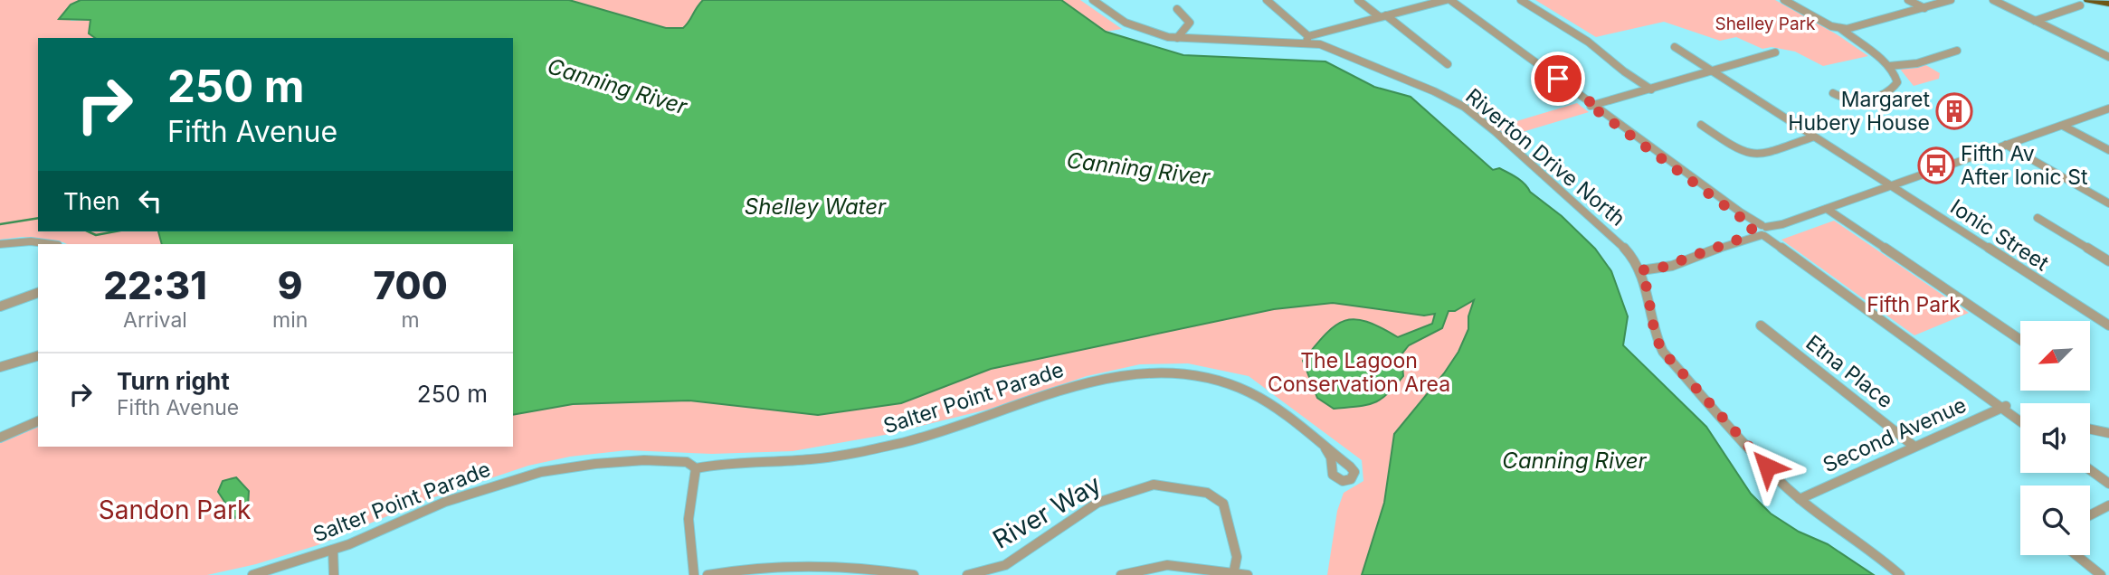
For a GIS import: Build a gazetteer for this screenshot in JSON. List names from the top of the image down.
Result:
{
  "streets": {
    "street": [
      "Riverton Drive North",
      "Ionic Street",
      "Etna Place",
      "Salter Point Parade",
      "Second Avenue",
      "River Way"
    ]
  },
  "crossings": [
    ["Etna Place", "Second Avenue"]
  ],
  "water": ["Canning River", "Shelley Water"],
  "parks": [
    "Shelley Park",
    "Fifth Park",
    "The Lagoon Conservation Area",
    "Sandon Park"
  ],
  "places": {
    "building": ["Margaret Hubery House"],
    "bus stop": ["Fifth Av After Ionic St"]
  },
  "north": "bottom left",
  "page": {
    "turn": ["250 m", "Fifth Avenue"],
    "then": "Then",
    "eta": [
      "22:31",
      "Arrival",
      "9",
      "min",
      "700",
      "m"
    ],
    "list": [
      {
        "name": "Turn right",
        "note": "Fifth Avenue",
        "value": "250 m"
      }
    ]
  }
}
